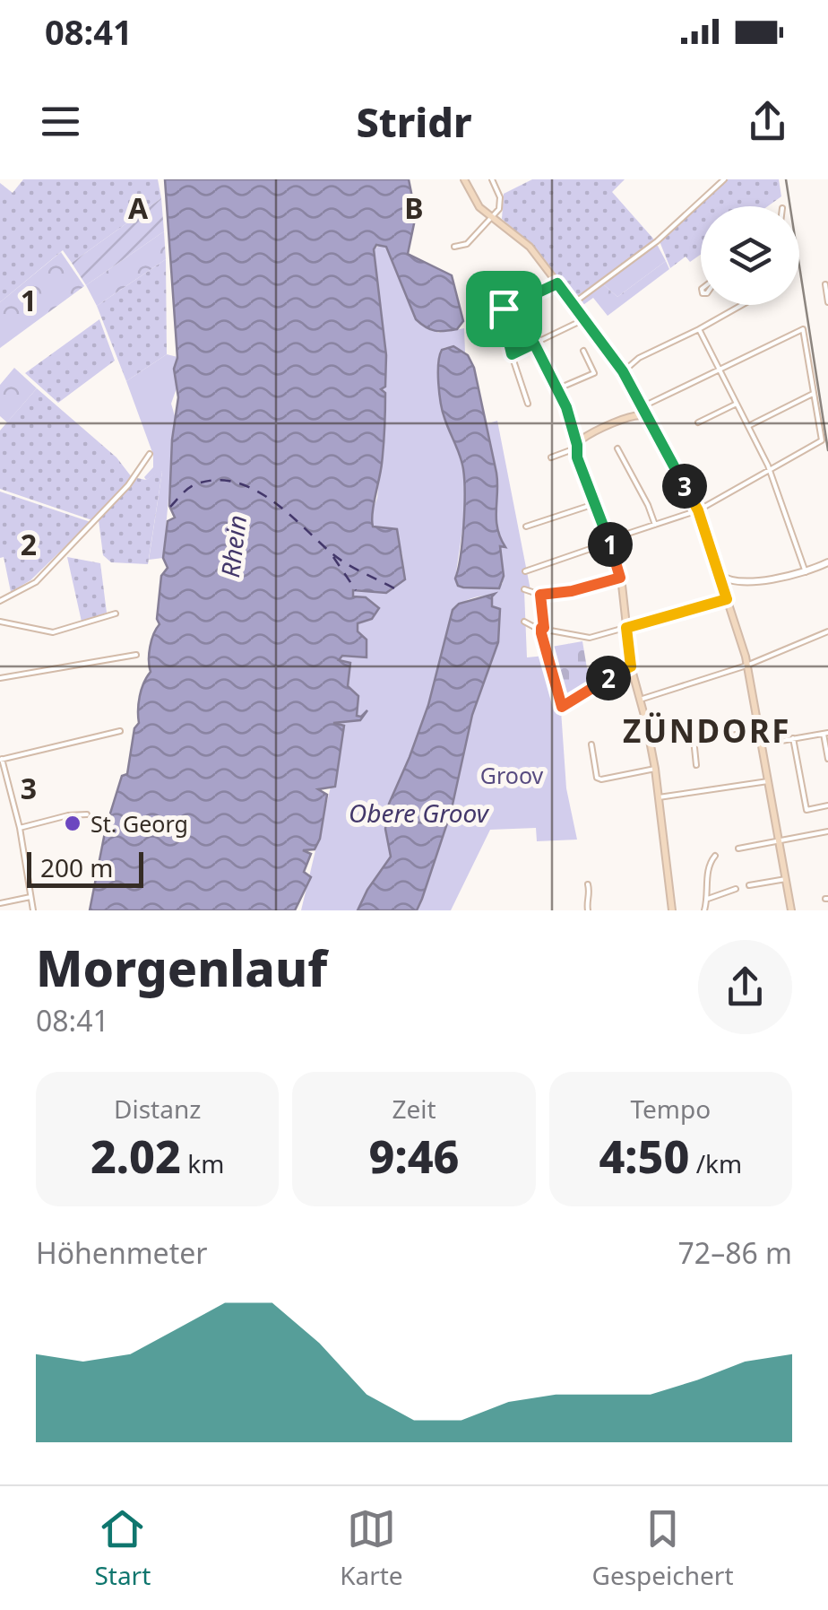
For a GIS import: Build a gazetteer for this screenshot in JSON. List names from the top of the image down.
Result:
{
  "districts": ["ZÜNDORF"],
  "water": ["Rhein", "Obere Groov"],
  "parks": ["Groov"],
  "places": ["St. Georg"],
  "scale_bar": "200 m",
  "page": {
    "status": "08:41",
    "header": "Stridr",
    "pins": ["3", "1", "2"],
    "scale": "200 m",
    "heading": ["Morgenlauf", "08:41"],
    "stats": [
      ["Distanz", "2.02 km"],
      ["Zeit", "9:46"],
      ["Tempo", "4:50 /km"]
    ],
    "chart": ["Höhenmeter", "72–86 m"],
    "tabs": ["Start", "Karte", "Gespeichert"]
  },
  "grid": {
    "columns": ["A", "B"],
    "rows": ["1", "2", "3"]
  }
}
